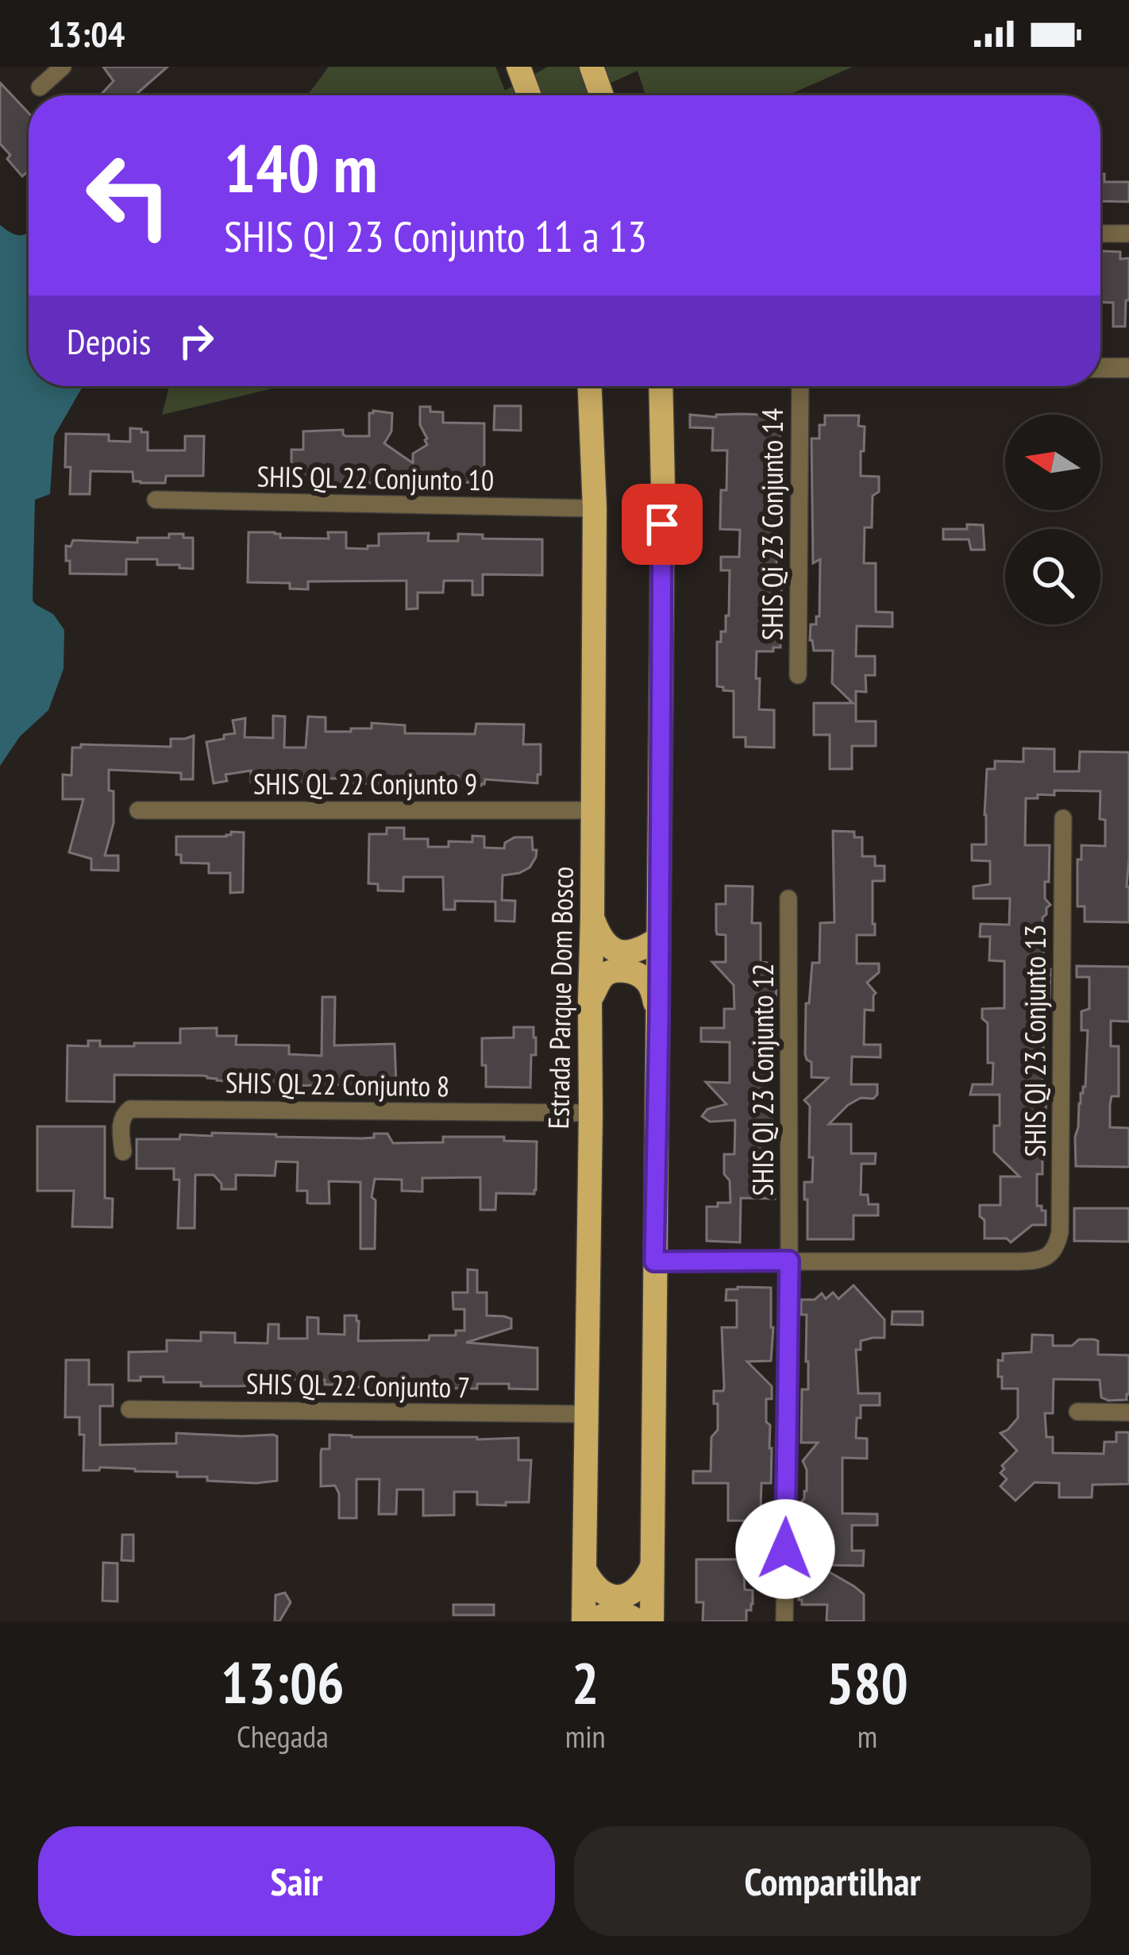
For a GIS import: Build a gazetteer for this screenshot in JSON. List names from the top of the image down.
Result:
{
  "streets": {
    "main road": ["Estrada Parque Dom Bosco"],
    "street": [
      "SHIS QL 22 Conjunto 10",
      "SHIS Qi 23 Conjunto 14",
      "SHIS QL 22 Conjunto 9",
      "SHIS QI 23 Conjunto 13",
      "SHIS QI 23 Conjunto 12",
      "SHIS QL 22 Conjunto 8",
      "SHIS QL 22 Conjunto 7"
    ]
  },
  "crossings": [
    ["SHIS QL 22 Conjunto 10", "Estrada Parque Dom Bosco"],
    ["SHIS QL 22 Conjunto 9", "Estrada Parque Dom Bosco"],
    ["Estrada Parque Dom Bosco", "SHIS QL 22 Conjunto 8"],
    ["Estrada Parque Dom Bosco", "SHIS QL 22 Conjunto 7"],
    ["SHIS QI 23 Conjunto 13", "SHIS QI 23 Conjunto 12"]
  ],
  "north": "left",
  "page": {
    "status": "13:04",
    "turn": ["140 m", "SHIS QI 23 Conjunto 11 a 13"],
    "then": "Depois",
    "eta": [
      "13:06",
      "Chegada",
      "2",
      "min",
      "580",
      "m"
    ],
    "buttons": ["Sair", "Compartilhar"]
  }
}
